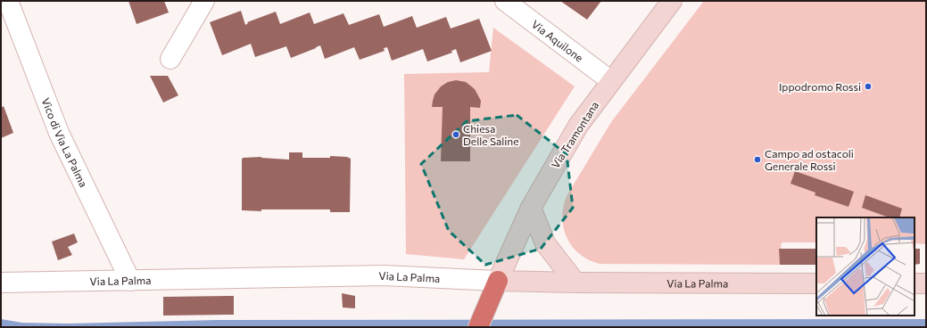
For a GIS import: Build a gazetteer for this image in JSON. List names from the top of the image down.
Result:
{
  "streets": {
    "street": [
      "Via Aquilone",
      "Via Tramontana",
      "Vico di Via La Palma",
      "Via La Palma"
    ]
  },
  "crossings": [
    ["Via Aquilone", "Via Tramontana"],
    ["Via Tramontana", "Via La Palma"],
    ["Vico di Via La Palma", "Via La Palma"]
  ],
  "places": ["Ippodromo Rossi", "Chiesa Delle Saline", "Campo ad ostacoli Generale Rossi"]
}
